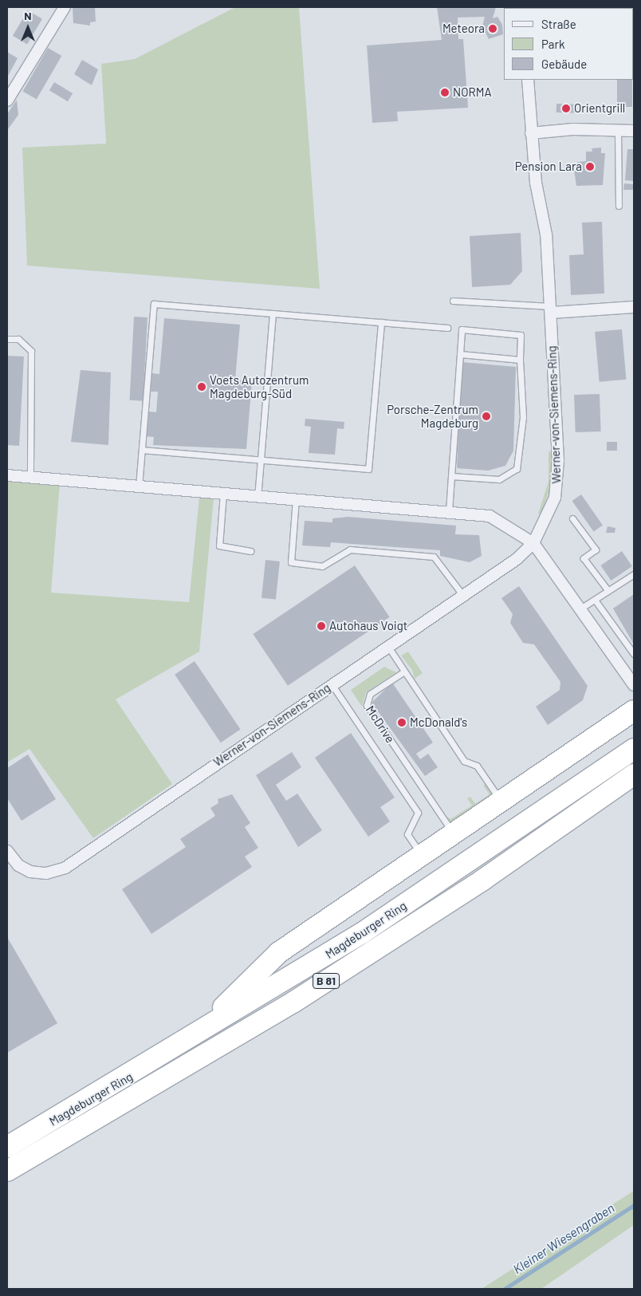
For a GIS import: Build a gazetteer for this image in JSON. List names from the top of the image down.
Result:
{
  "streets": {
    "highway": ["Magdeburger Ring", "B 81"],
    "street": ["Werner-von-Siemens-Ring"],
    "lane": ["McDrive"]
  },
  "water": ["Kleiner Wiesengraben"],
  "places": [
    "Meteora",
    "NORMA",
    "Orientgrill",
    "Pension Lara",
    "Voets Autozentrum Magdeburg-Süd",
    "Porsche-Zentrum Magdeburg",
    "Autohaus Voigt",
    "McDonald's"
  ],
  "legend": ["Straße", "Park", "Gebäude"],
  "north": "top"
}
